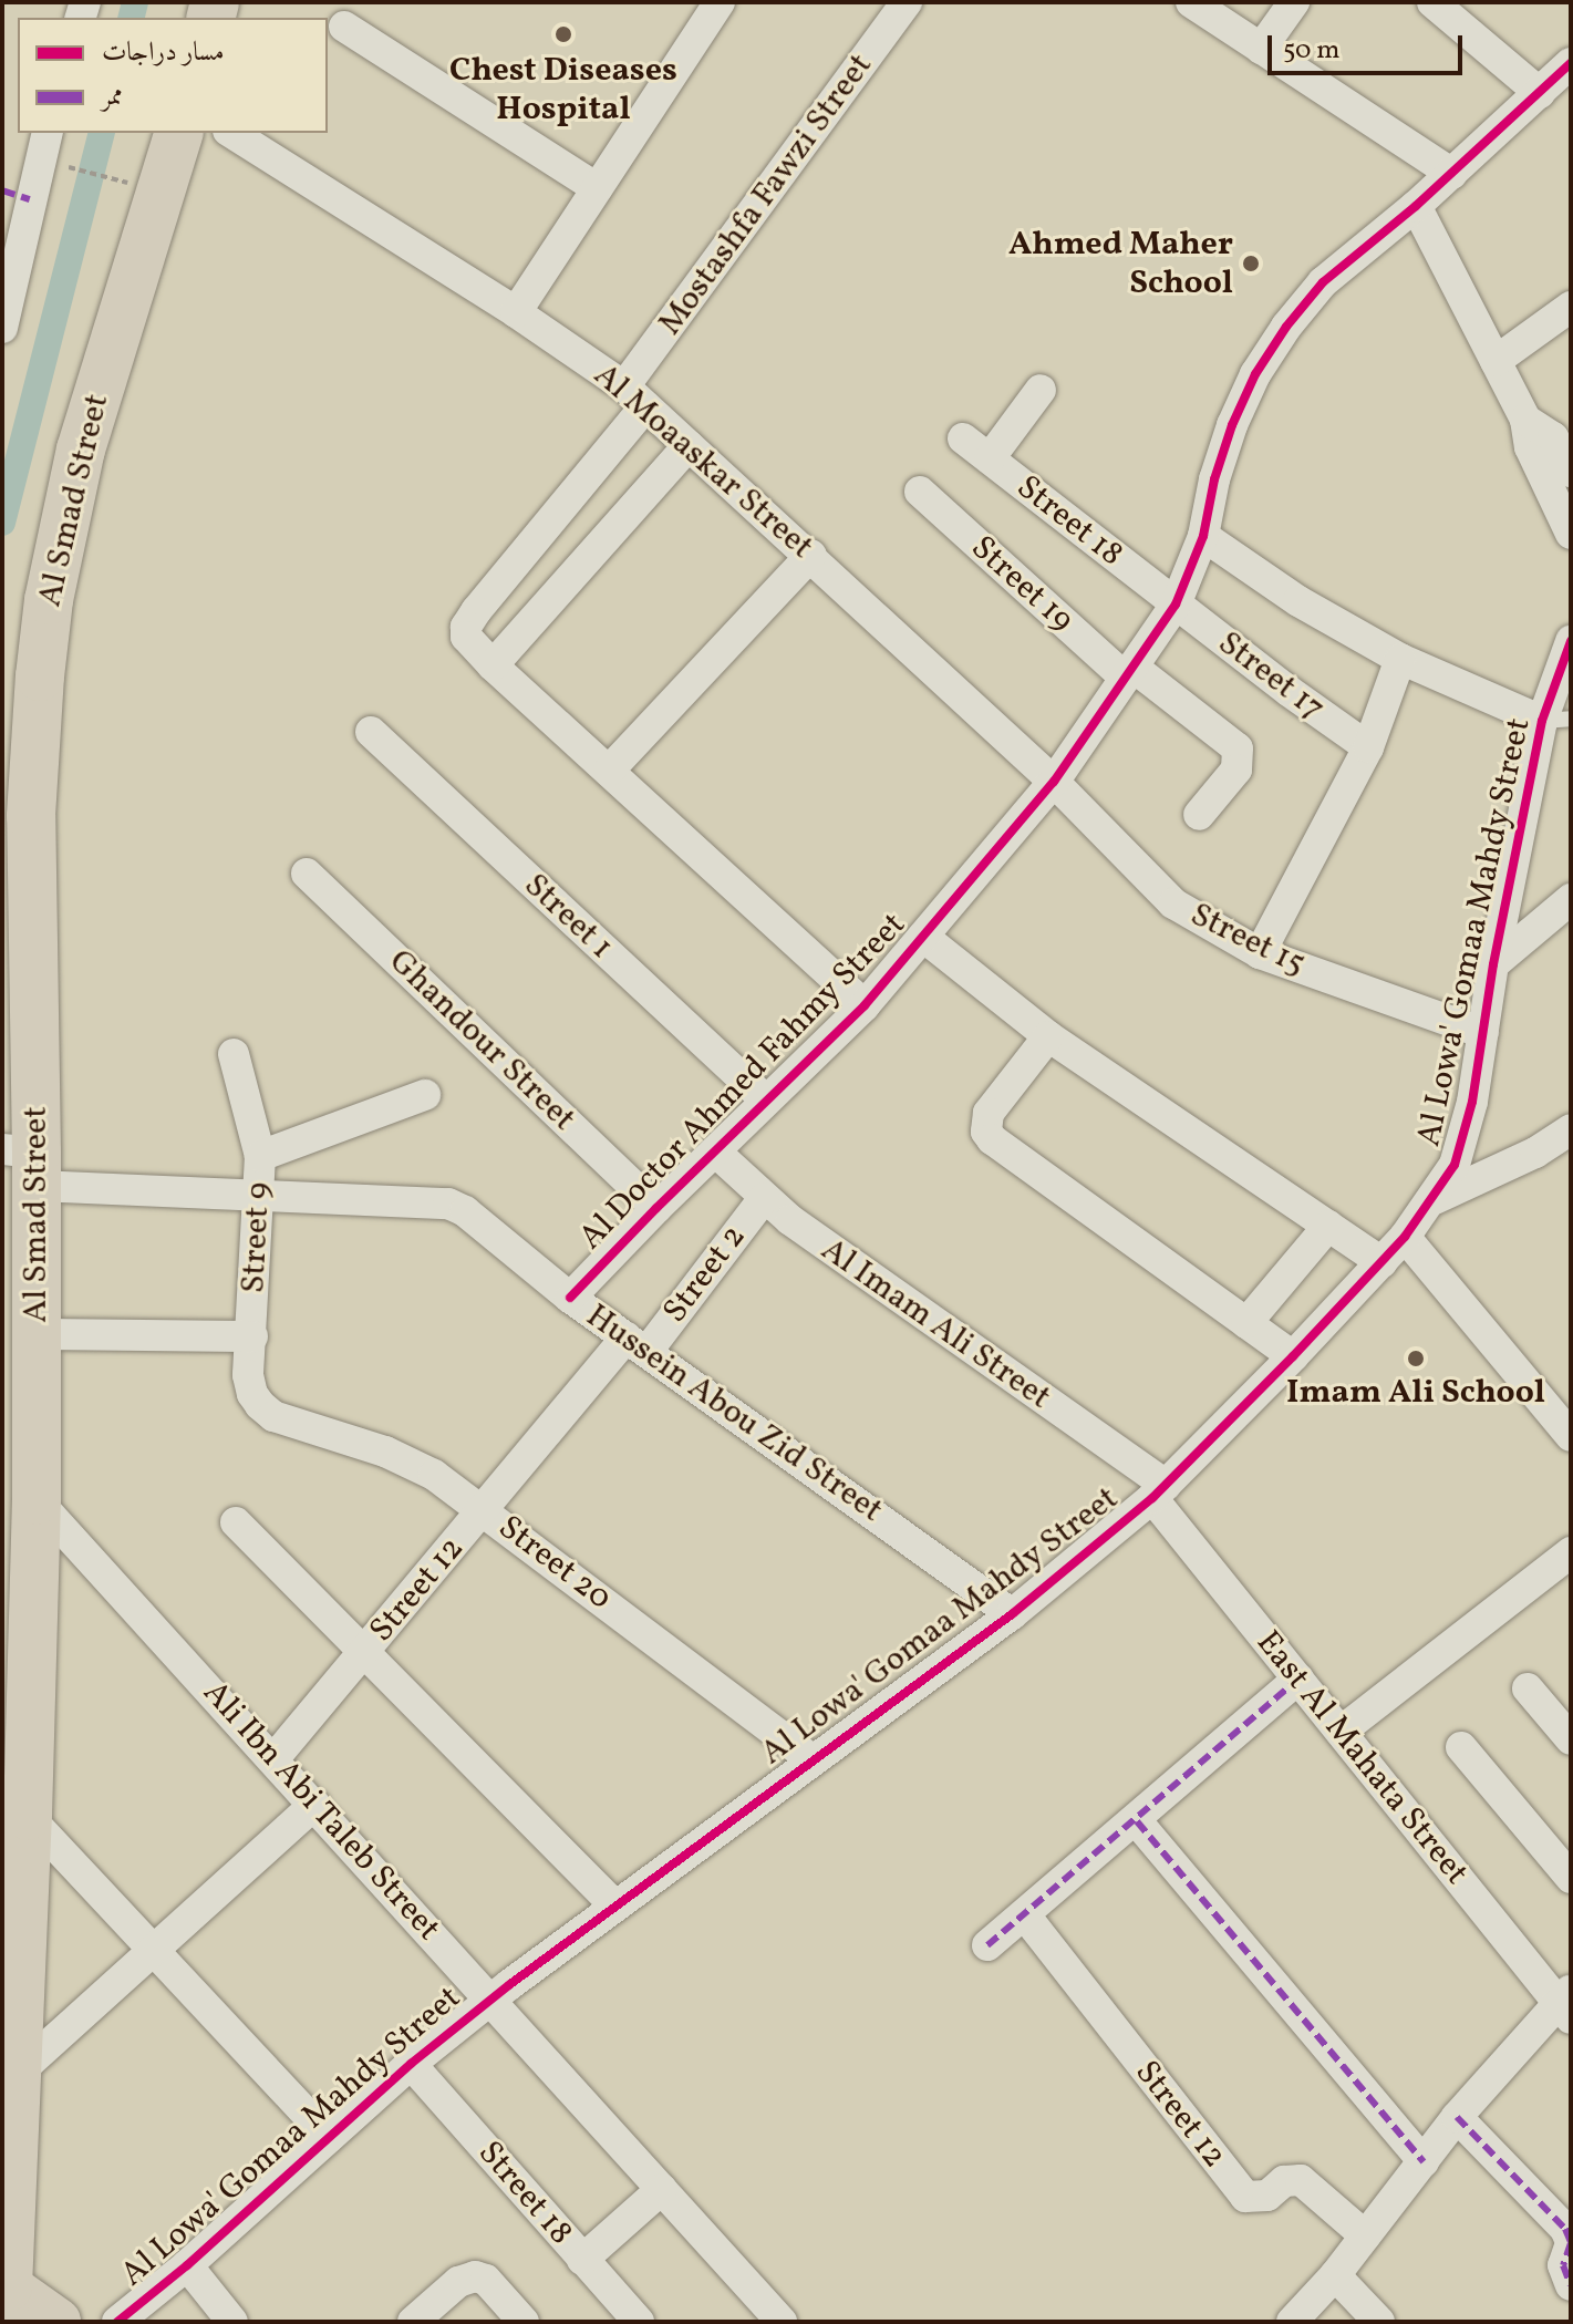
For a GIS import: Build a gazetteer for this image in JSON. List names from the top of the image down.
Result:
{
  "streets": {
    "highway": ["Al Smad Street"],
    "street": [
      "Mostashfa Fawzi Street",
      "Al Moaaskar Street",
      "Street 18",
      "Street 19",
      "Street 17",
      "Street 1",
      "Al Lowa' Gomaa Mahdy Street",
      "Street 15",
      "Ghandour Street",
      "Al Doctor Ahmed Fahmy Street",
      "Street 9",
      "Street 2",
      "Al Imam Ali Street",
      "Hussein Abou Zid Street",
      "Street 20",
      "Street 12",
      "East Al Mahata Street",
      "Ali Ibn Abi Taleb Street"
    ]
  },
  "crossings": [
    ["Mostashfa Fawzi Street", "Al Moaaskar Street"],
    ["Al Moaaskar Street", "Street 15"],
    ["Al Moaaskar Street", "Al Doctor Ahmed Fahmy Street"],
    ["Al Smad Street", "Hussein Abou Zid Street"],
    ["Al Smad Street", "Ali Ibn Abi Taleb Street"],
    ["Street 18", "Street 17"],
    ["Street 18", "Al Lowa' Gomaa Mahdy Street"],
    ["Street 18", "Al Doctor Ahmed Fahmy Street"],
    ["Street 19", "Al Doctor Ahmed Fahmy Street"],
    ["Street 17", "Al Doctor Ahmed Fahmy Street"],
    ["Street 1", "Al Doctor Ahmed Fahmy Street"],
    ["Al Lowa' Gomaa Mahdy Street", "Street 15"],
    ["Al Lowa' Gomaa Mahdy Street", "Al Imam Ali Street"],
    ["Al Lowa' Gomaa Mahdy Street", "Hussein Abou Zid Street"],
    ["Al Lowa' Gomaa Mahdy Street", "Street 20"],
    ["Al Lowa' Gomaa Mahdy Street", "East Al Mahata Street"],
    ["Al Lowa' Gomaa Mahdy Street", "Ali Ibn Abi Taleb Street"],
    ["Street 15", "Al Doctor Ahmed Fahmy Street"],
    ["Ghandour Street", "Al Doctor Ahmed Fahmy Street"],
    ["Al Doctor Ahmed Fahmy Street", "Al Imam Ali Street"],
    ["Al Doctor Ahmed Fahmy Street", "Hussein Abou Zid Street"],
    ["Street 9", "Hussein Abou Zid Street"],
    ["Street 9", "Street 20"],
    ["Street 2", "Al Imam Ali Street"],
    ["Street 2", "Hussein Abou Zid Street"],
    ["Street 2", "Street 12"],
    ["Al Imam Ali Street", "East Al Mahata Street"],
    ["Hussein Abou Zid Street", "Street 12"],
    ["Street 20", "Street 12"],
    ["Street 12", "Ali Ibn Abi Taleb Street"]
  ],
  "places": ["Chest Diseases Hospital", "Ahmed Maher School", "Imam Ali School"],
  "legend": ["مسار دراجات", "ممر"],
  "scale_bar": "50 m"
}
